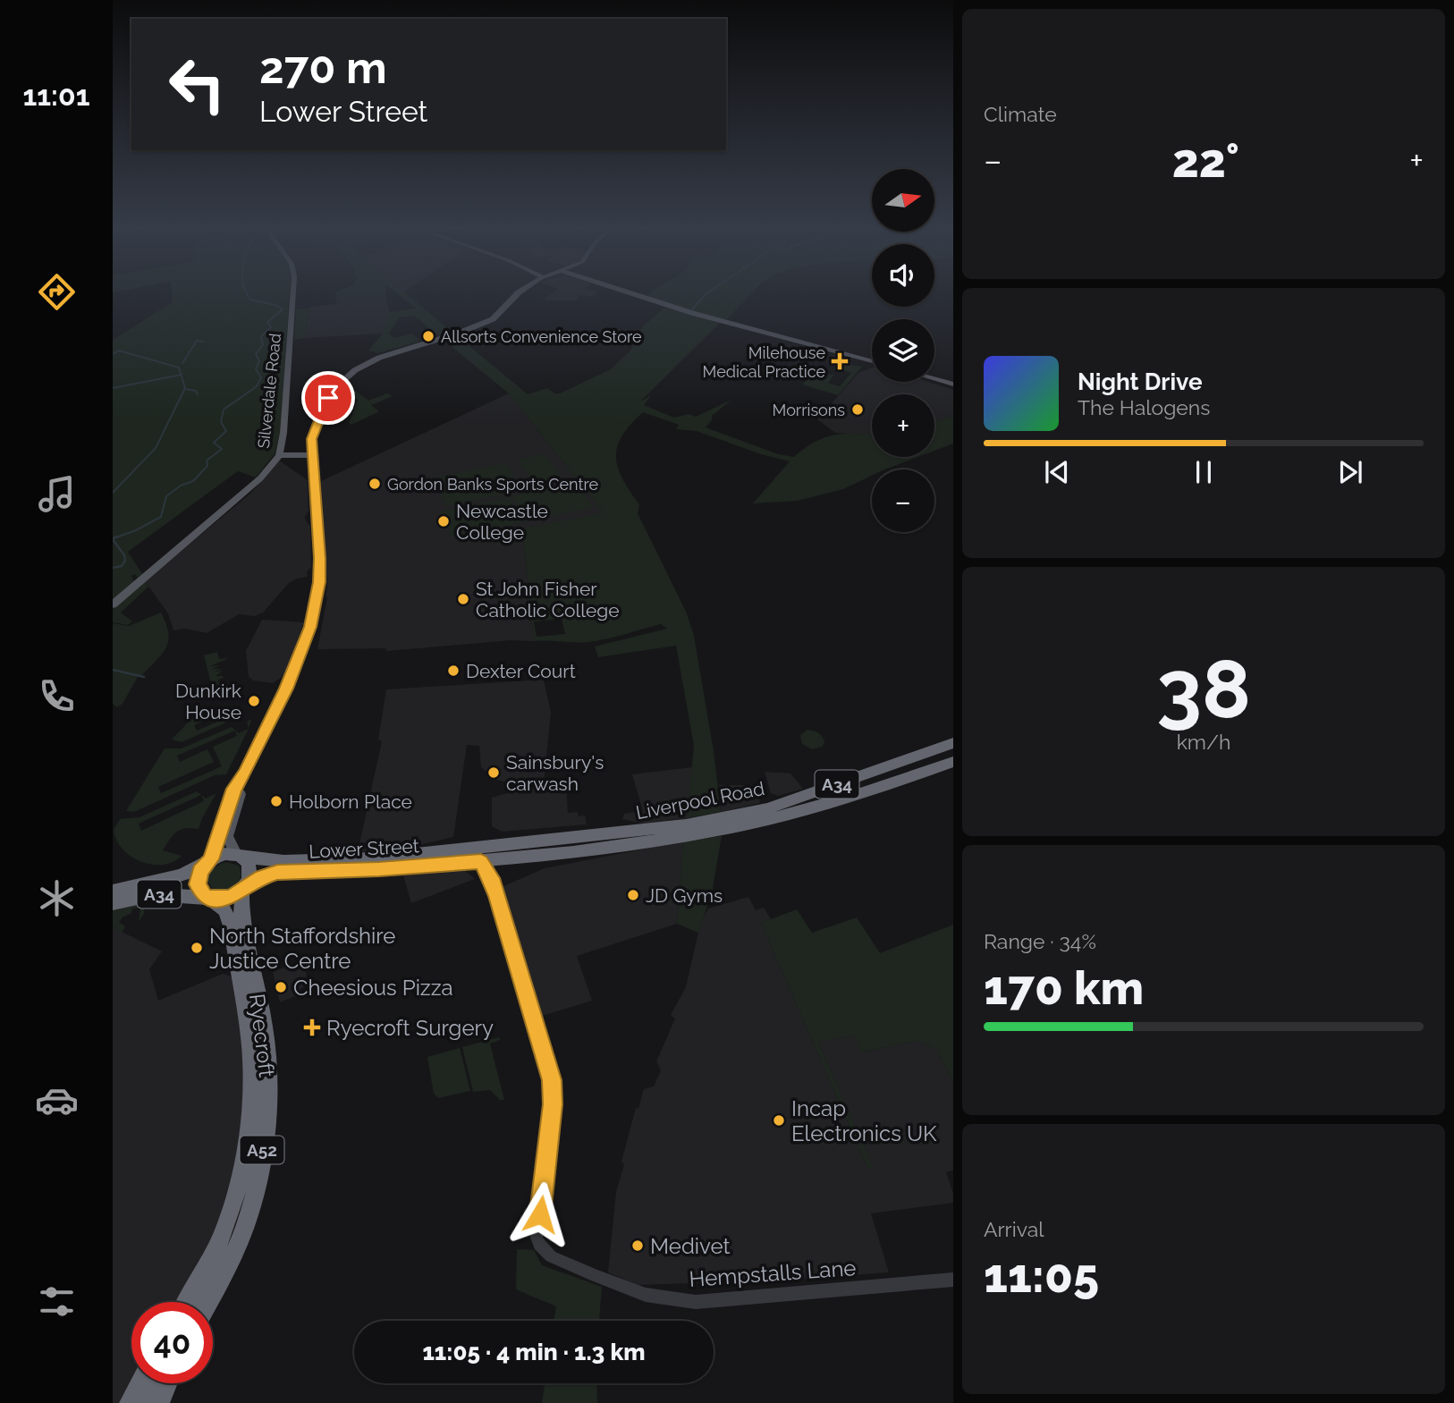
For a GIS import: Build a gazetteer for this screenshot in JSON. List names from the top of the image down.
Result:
{
  "streets": {
    "highway": [
      "A34",
      "Liverpool Road",
      "Lower Street",
      "Ryecroft",
      "A52"
    ],
    "main road": ["Silverdale Road"],
    "street": ["Hempstalls Lane"]
  },
  "crossings": [
    ["A34", "Lower Street"],
    ["A34", "Ryecroft"],
    ["Liverpool Road", "Lower Street"],
    ["Liverpool Road", "Hempstalls Lane"],
    ["Lower Street", "Ryecroft"],
    ["Lower Street", "Hempstalls Lane"]
  ],
  "places": {
    "other": [
      "Allsorts Convenience Store",
      "Morrisons",
      "Gordon Banks Sports Centre",
      "Newcastle College",
      "St John Fisher Catholic College",
      "Dexter Court",
      "Dunkirk House",
      "Sainsbury's carwash",
      "Holborn Place",
      "JD Gyms",
      "North Staffordshire Justice Centre",
      "Cheesious Pizza",
      "Incap Electronics UK",
      "Medivet"
    ],
    "health": ["Milehouse Medical Practice", "Ryecroft Surgery"]
  },
  "north": "right",
  "page": {
    "tabs": "11:01",
    "tile": [
      "Climate",
      ["38", "km/h"],
      ["Range · 34%", "170 km"],
      ["Arrival", "11:05"]
    ],
    "turn": ["270 m", "Lower Street"],
    "heat": ["−", "22°", "+"],
    "map_buttons": ["+", "−"],
    "song": ["Night Drive", "The Halogens"],
    "limit": "40",
    "trip": "11:05 · 4 min · 1.3 km"
  }
}
